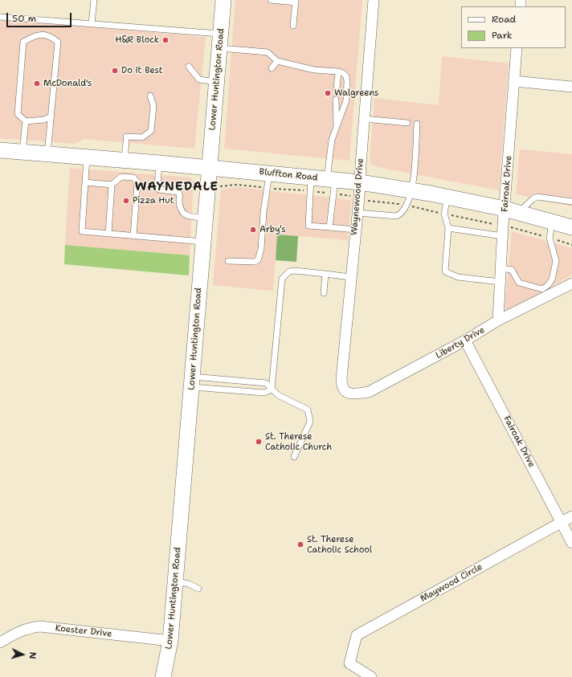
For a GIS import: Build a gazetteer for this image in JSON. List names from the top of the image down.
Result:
{
  "streets": {
    "main road": ["Lower Huntington Road", "Bluffton Road"],
    "street": [
      "Fairoak Drive",
      "Waynewood Drive",
      "Liberty Drive",
      "Maywood Circle",
      "Koester Drive"
    ]
  },
  "crossings": [
    ["Lower Huntington Road", "Bluffton Road"],
    ["Lower Huntington Road", "Koester Drive"],
    ["Bluffton Road", "Fairoak Drive"],
    ["Bluffton Road", "Waynewood Drive"],
    ["Fairoak Drive", "Liberty Drive"],
    ["Fairoak Drive", "Maywood Circle"],
    ["Waynewood Drive", "Liberty Drive"]
  ],
  "districts": ["WAYNEDALE"],
  "places": [
    "H&R Block",
    "Do it Best",
    "McDonald's",
    "Walgreens",
    "Pizza Hut",
    "Arby's",
    "St. Therese Catholic Church",
    "St. Therese Catholic School"
  ],
  "legend": ["Road", "Park"],
  "scale_bar": "50 m",
  "north": "right"
}
